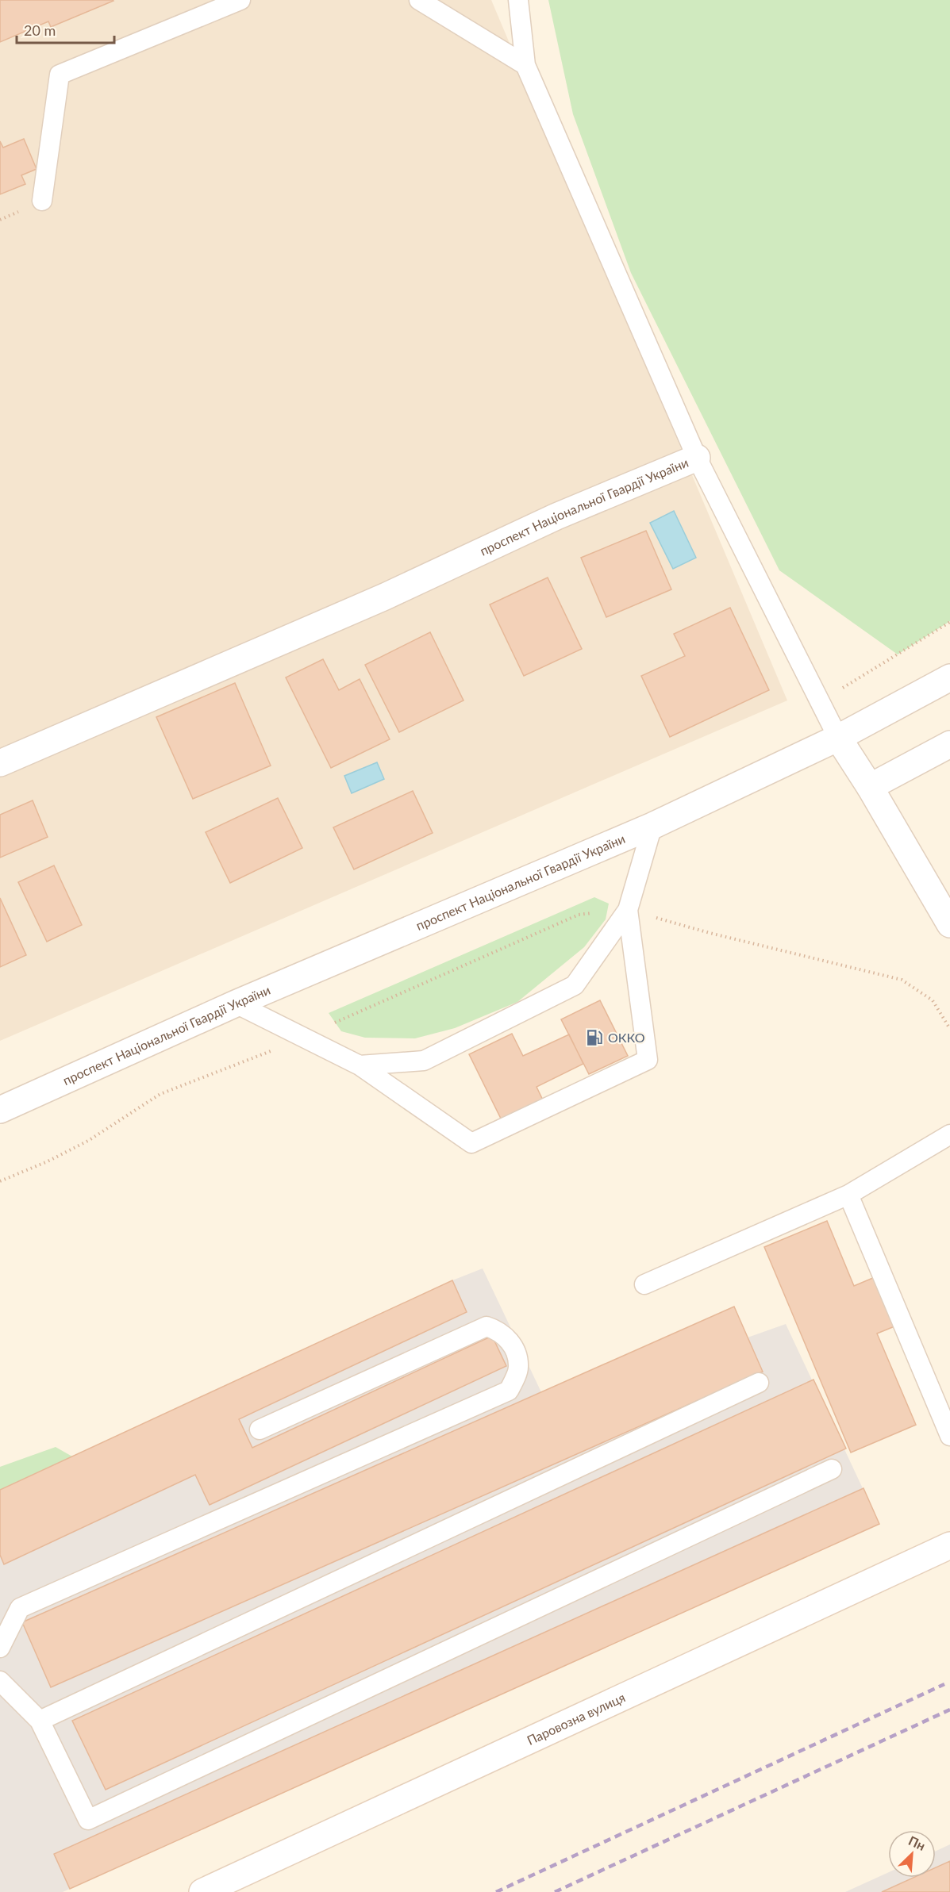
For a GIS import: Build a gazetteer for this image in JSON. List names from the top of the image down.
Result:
{
  "streets": {
    "street": ["проспект Національної Гвардії України", "Паровозна вулиця"]
  },
  "places": {
    "fuel station": ["ОККО"]
  },
  "scale_bar": "20 m",
  "north": "top right"
}
